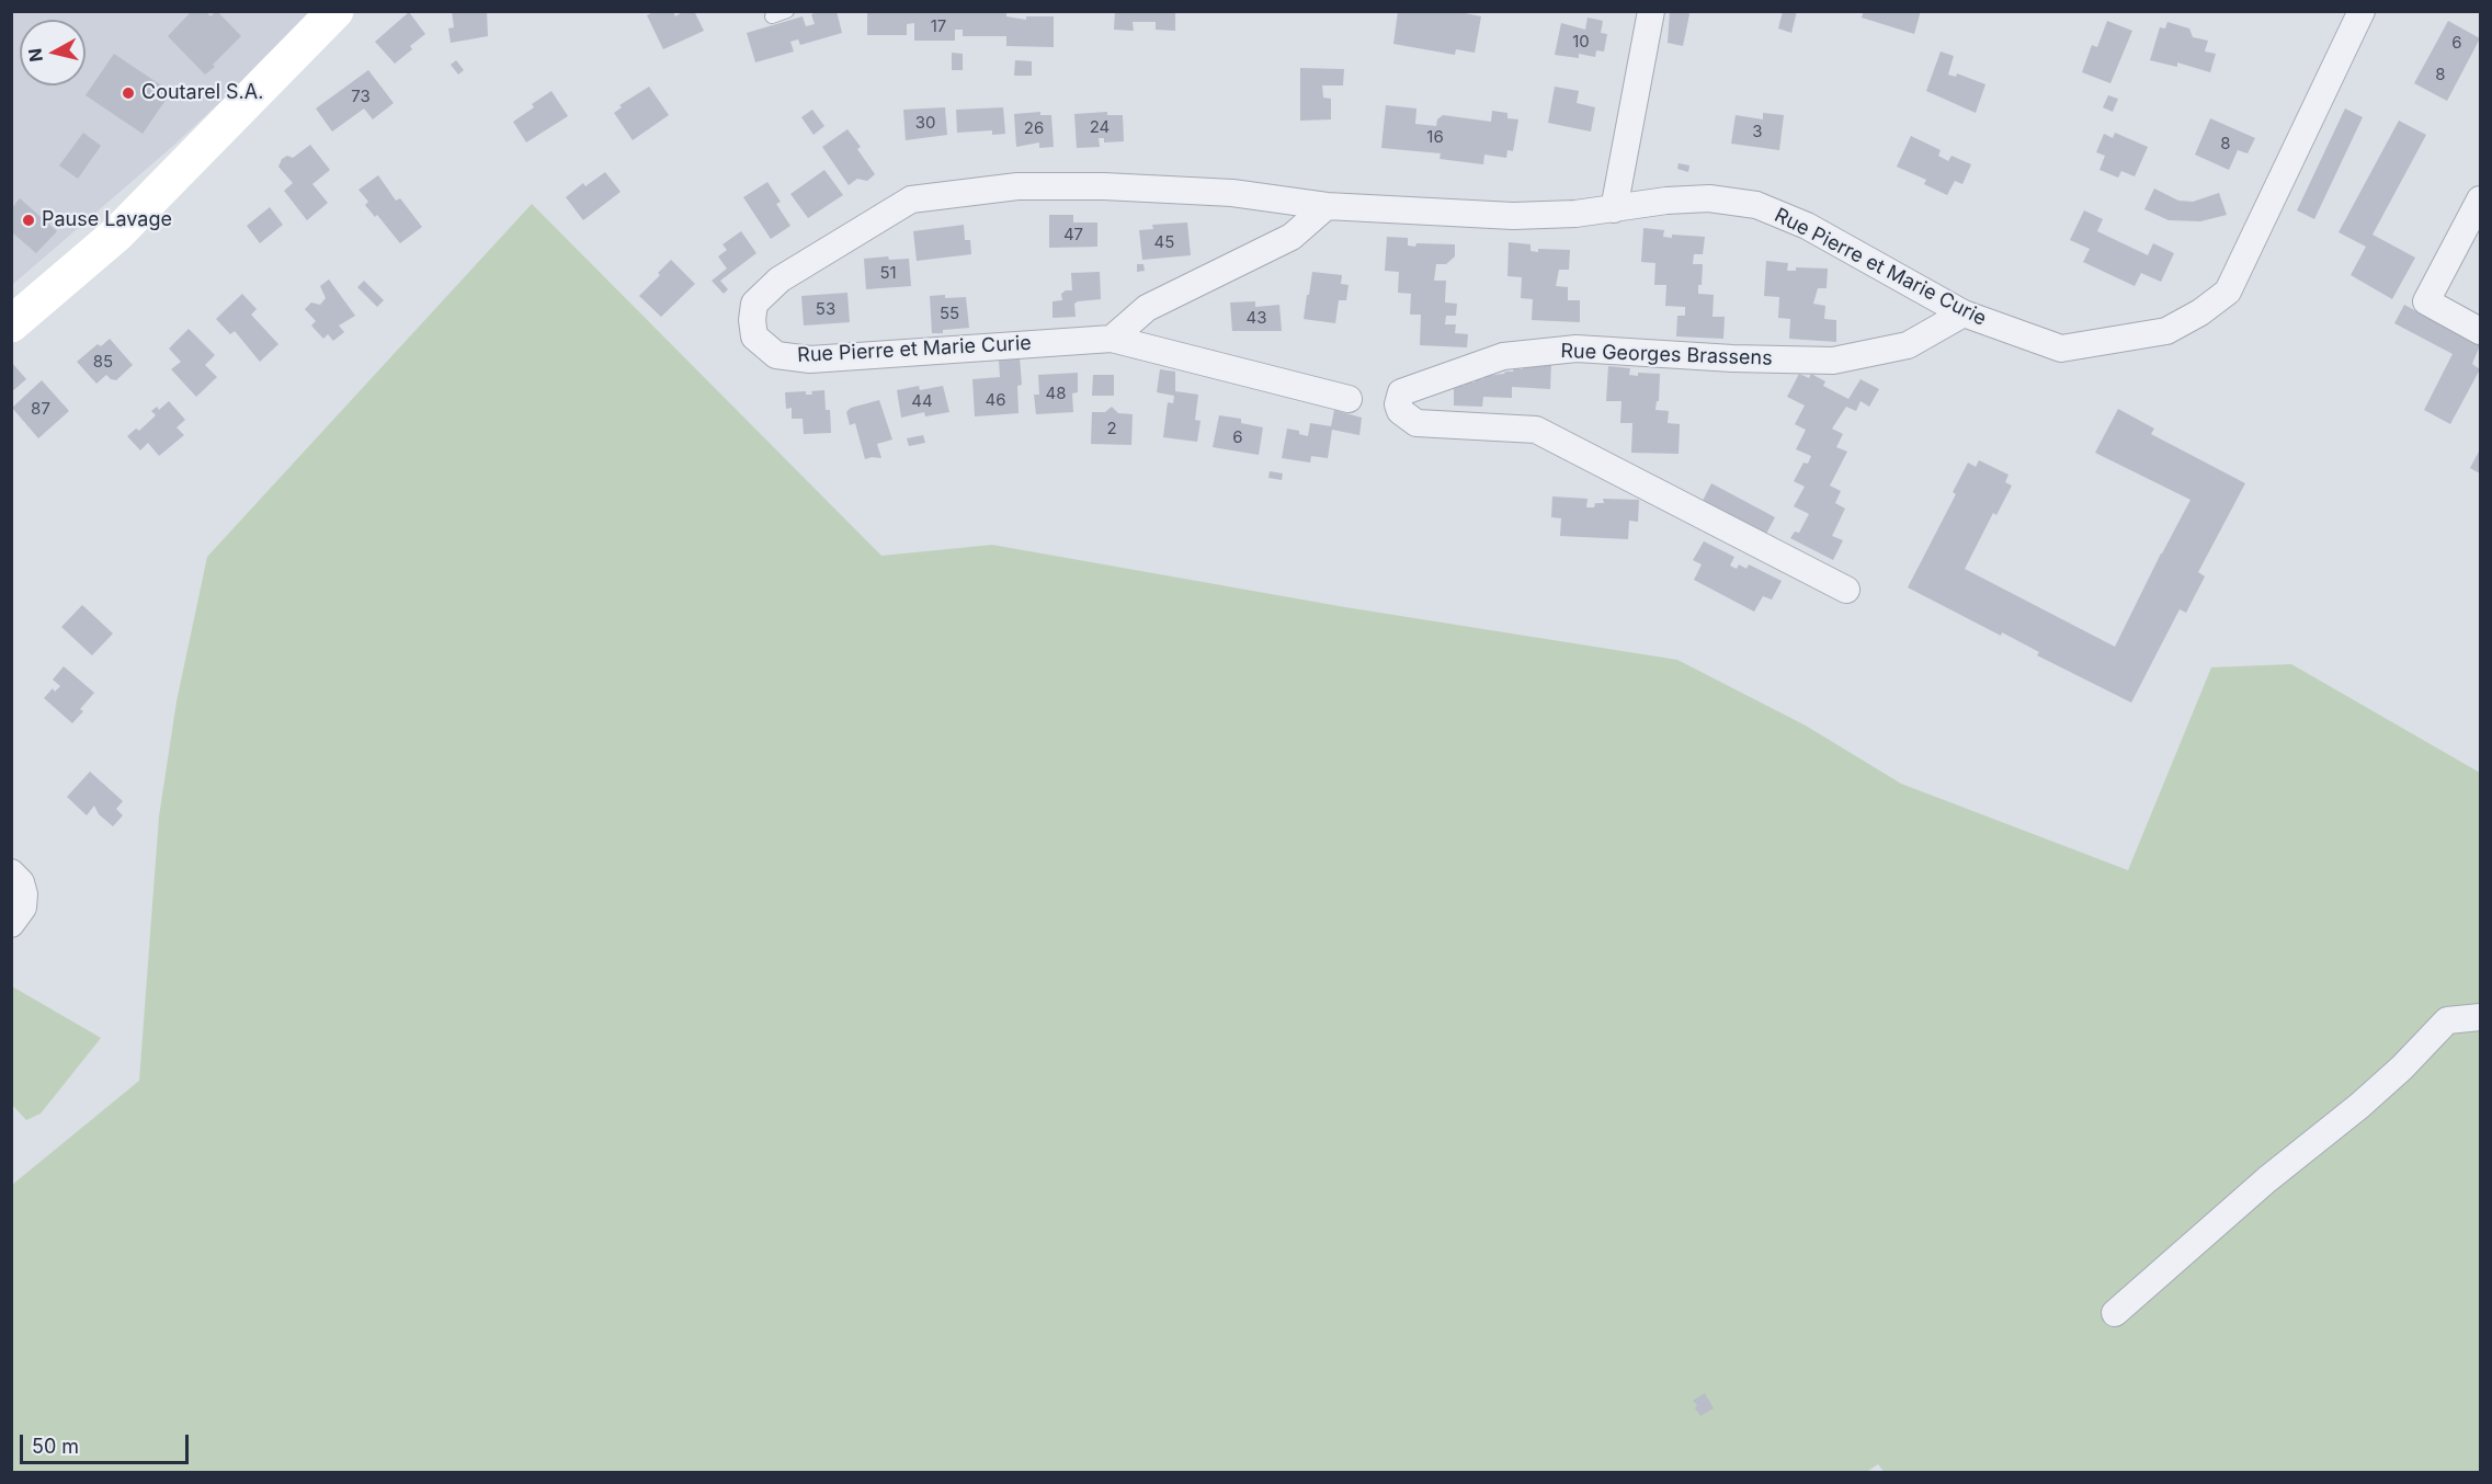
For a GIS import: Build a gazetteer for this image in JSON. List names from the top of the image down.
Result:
{
  "streets": {
    "street": ["Rue Pierre et Marie Curie", "Rue Georges Brassens"]
  },
  "crossings": [
    ["Rue Pierre et Marie Curie", "Rue Georges Brassens"]
  ],
  "places": ["Coutarel S.A.", "Pause Lavage"],
  "house_numbers": [
    "17",
    "10",
    "6",
    "8",
    "73",
    "30",
    "24",
    "26",
    "3",
    "16",
    "8",
    "47",
    "45",
    "51",
    "53",
    "55",
    "43",
    "85",
    "48",
    "46",
    "44",
    "87",
    "2",
    "6"
  ],
  "scale_bar": "50 m",
  "north": "left"
}
